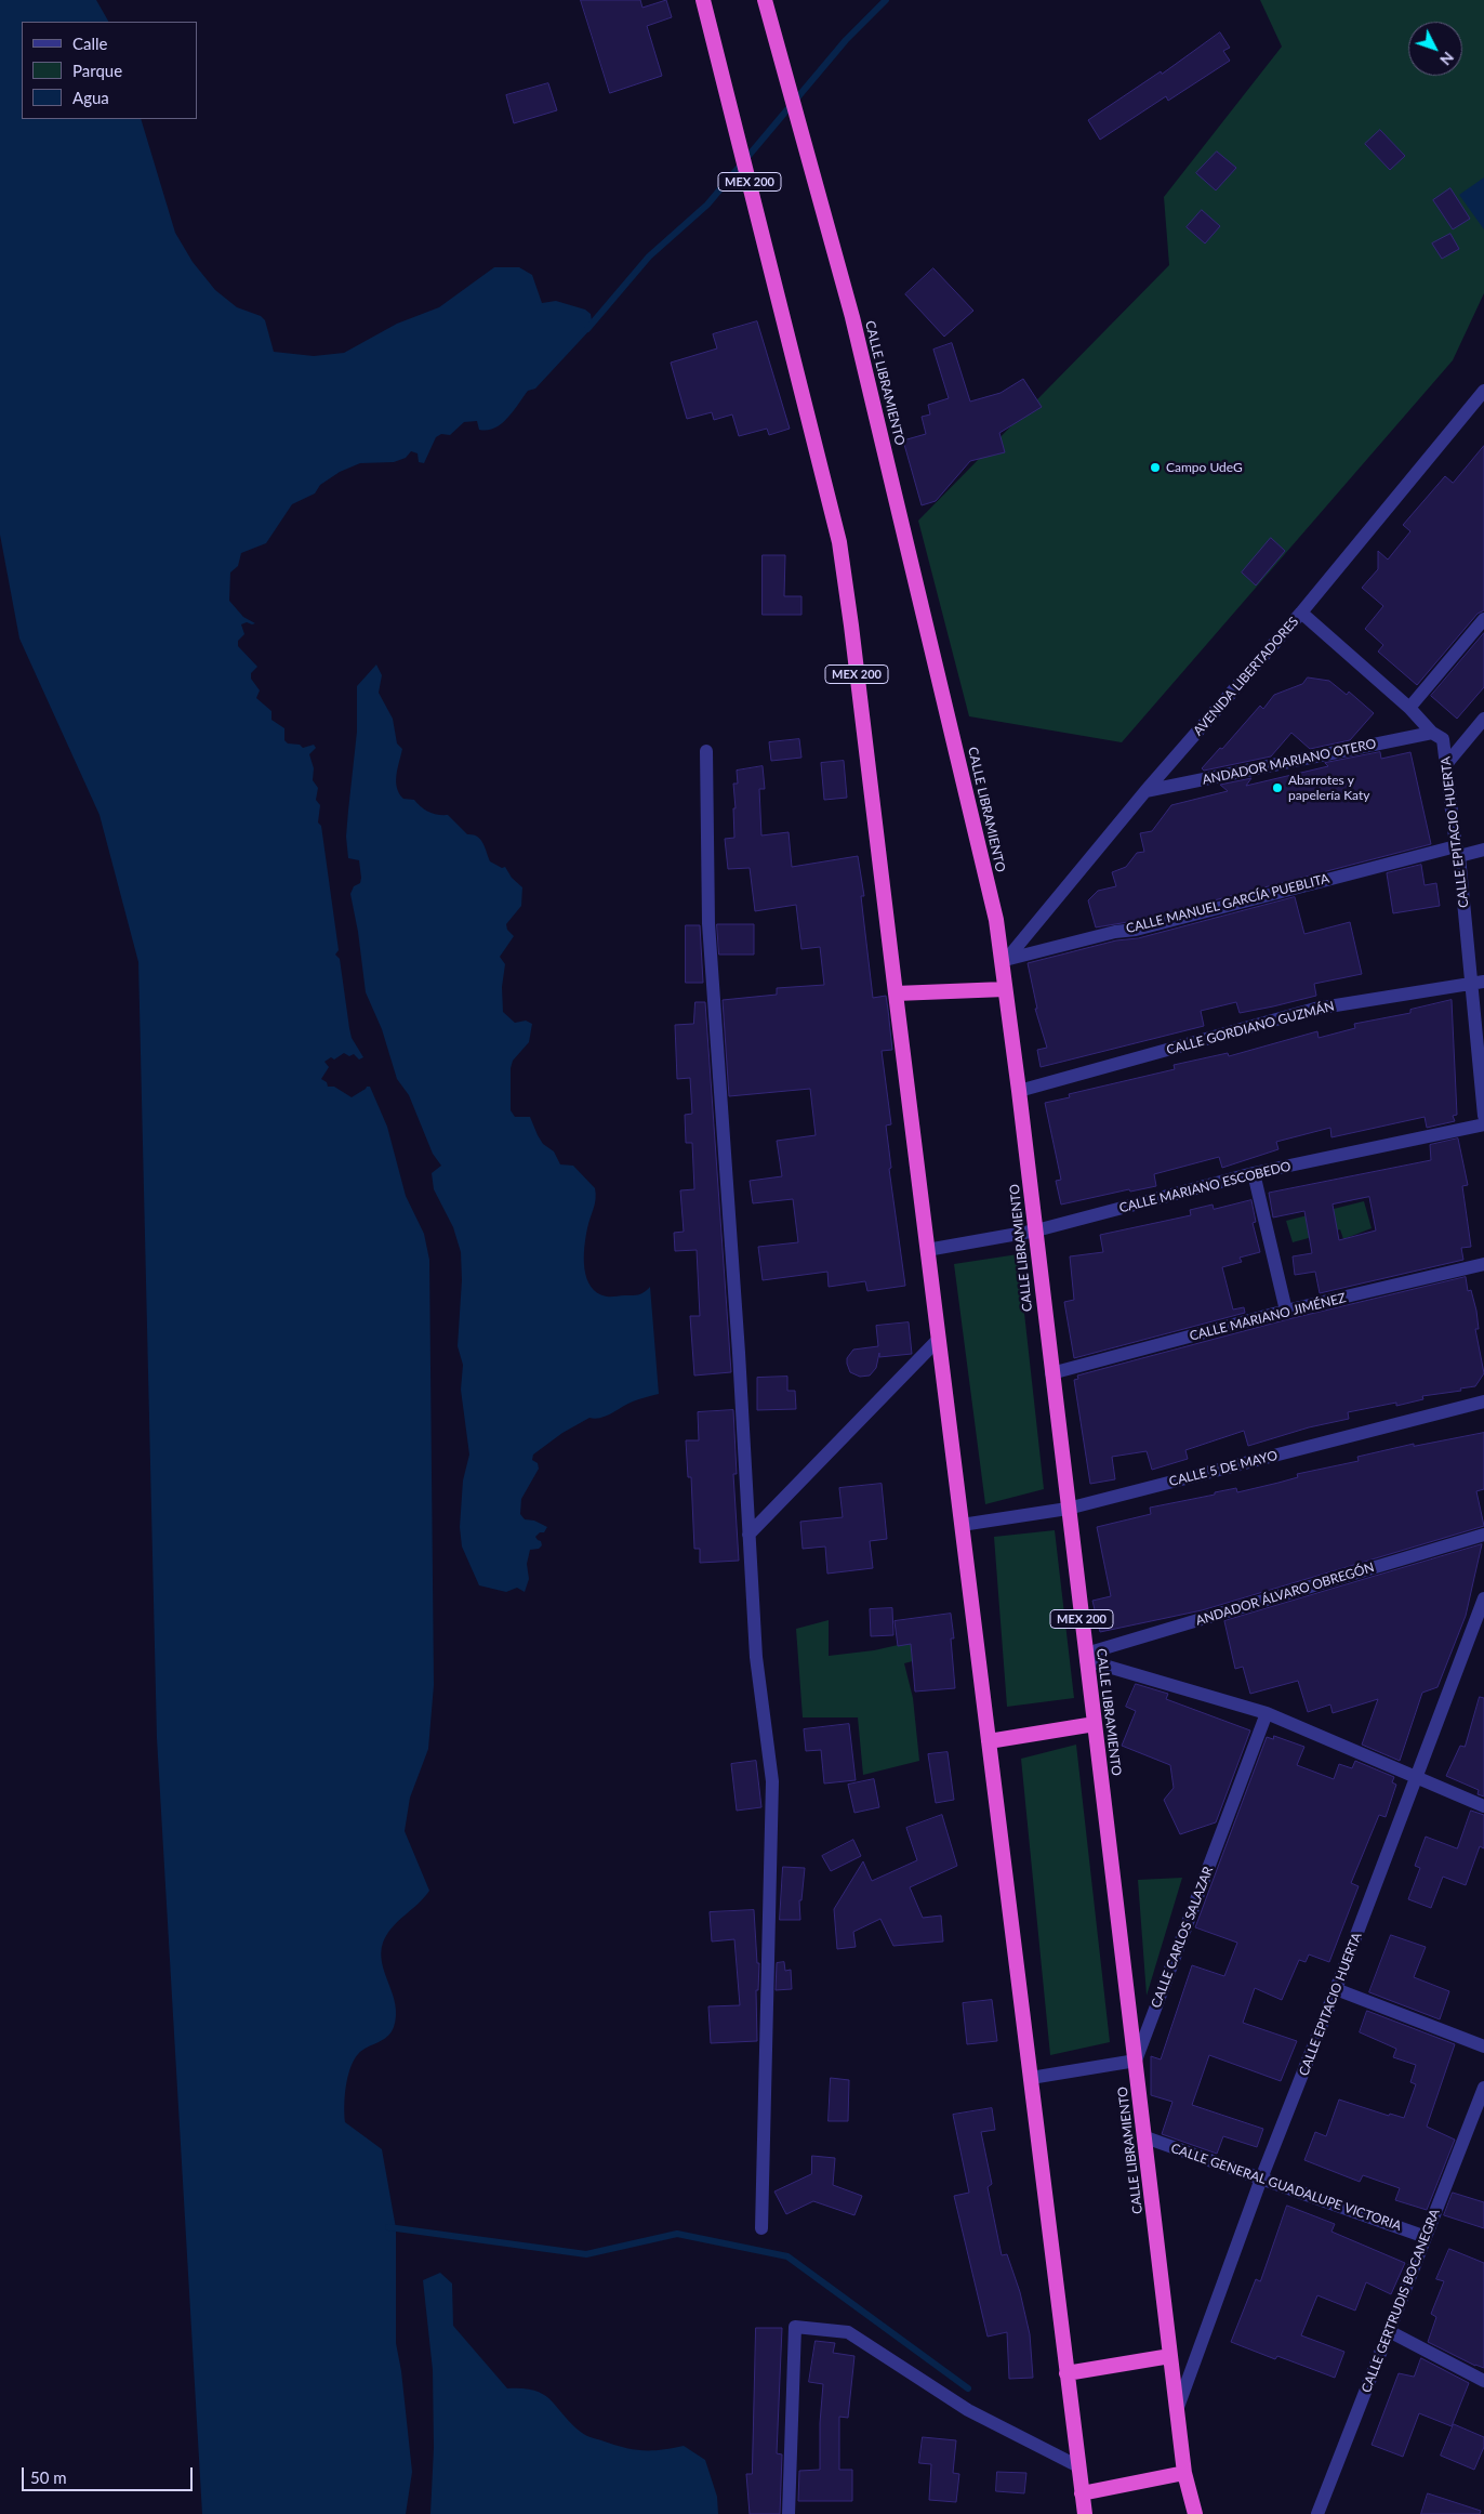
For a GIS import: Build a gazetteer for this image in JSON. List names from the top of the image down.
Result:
{
  "streets": {
    "highway": ["MEX 200", "CALLE LIBRAMIENTO"],
    "street": [
      "AVENIDA LIBERTADORES",
      "ANDADOR MARIANO OTERO",
      "CALLE EPITACIO HUERTA",
      "CALLE MANUEL GARCÍA PUEBLITA",
      "CALLE GORDIANO GUZMÁN",
      "CALLE MARIANO ESCOBEDO",
      "CALLE MARIANO JIMÉNEZ",
      "CALLE 5 DE MAYO",
      "ANDADOR ÁLVARO OBREGÓN",
      "CALLE CARLOS SALAZAR",
      "CALLE GENERAL GUADALUPE VICTORIA",
      "CALLE GERTRUDIS BOCANEGRA"
    ]
  },
  "crossings": [
    ["MEX 200", "CALLE MARIANO ESCOBEDO"],
    ["MEX 200", "CALLE 5 DE MAYO"],
    ["CALLE LIBRAMIENTO", "AVENIDA LIBERTADORES"],
    ["CALLE LIBRAMIENTO", "CALLE EPITACIO HUERTA"],
    ["CALLE LIBRAMIENTO", "CALLE MANUEL GARCÍA PUEBLITA"],
    ["CALLE LIBRAMIENTO", "CALLE GORDIANO GUZMÁN"],
    ["CALLE LIBRAMIENTO", "CALLE MARIANO ESCOBEDO"],
    ["CALLE LIBRAMIENTO", "CALLE MARIANO JIMÉNEZ"],
    ["CALLE LIBRAMIENTO", "CALLE 5 DE MAYO"],
    ["CALLE LIBRAMIENTO", "ANDADOR ÁLVARO OBREGÓN"],
    ["CALLE LIBRAMIENTO", "CALLE CARLOS SALAZAR"],
    ["CALLE LIBRAMIENTO", "CALLE GENERAL GUADALUPE VICTORIA"],
    ["AVENIDA LIBERTADORES", "ANDADOR MARIANO OTERO"],
    ["AVENIDA LIBERTADORES", "CALLE EPITACIO HUERTA"],
    ["AVENIDA LIBERTADORES", "CALLE MANUEL GARCÍA PUEBLITA"],
    ["ANDADOR MARIANO OTERO", "CALLE EPITACIO HUERTA"],
    ["CALLE EPITACIO HUERTA", "CALLE MANUEL GARCÍA PUEBLITA"],
    ["CALLE EPITACIO HUERTA", "CALLE GORDIANO GUZMÁN"],
    ["CALLE EPITACIO HUERTA", "CALLE GENERAL GUADALUPE VICTORIA"],
    ["CALLE GENERAL GUADALUPE VICTORIA", "CALLE GERTRUDIS BOCANEGRA"]
  ],
  "places": ["Campo UdeG", "Abarrotes y papelería Katy"],
  "legend": ["Calle", "Parque", "Agua"],
  "scale_bar": "50 m",
  "north": "bottom right"
}
